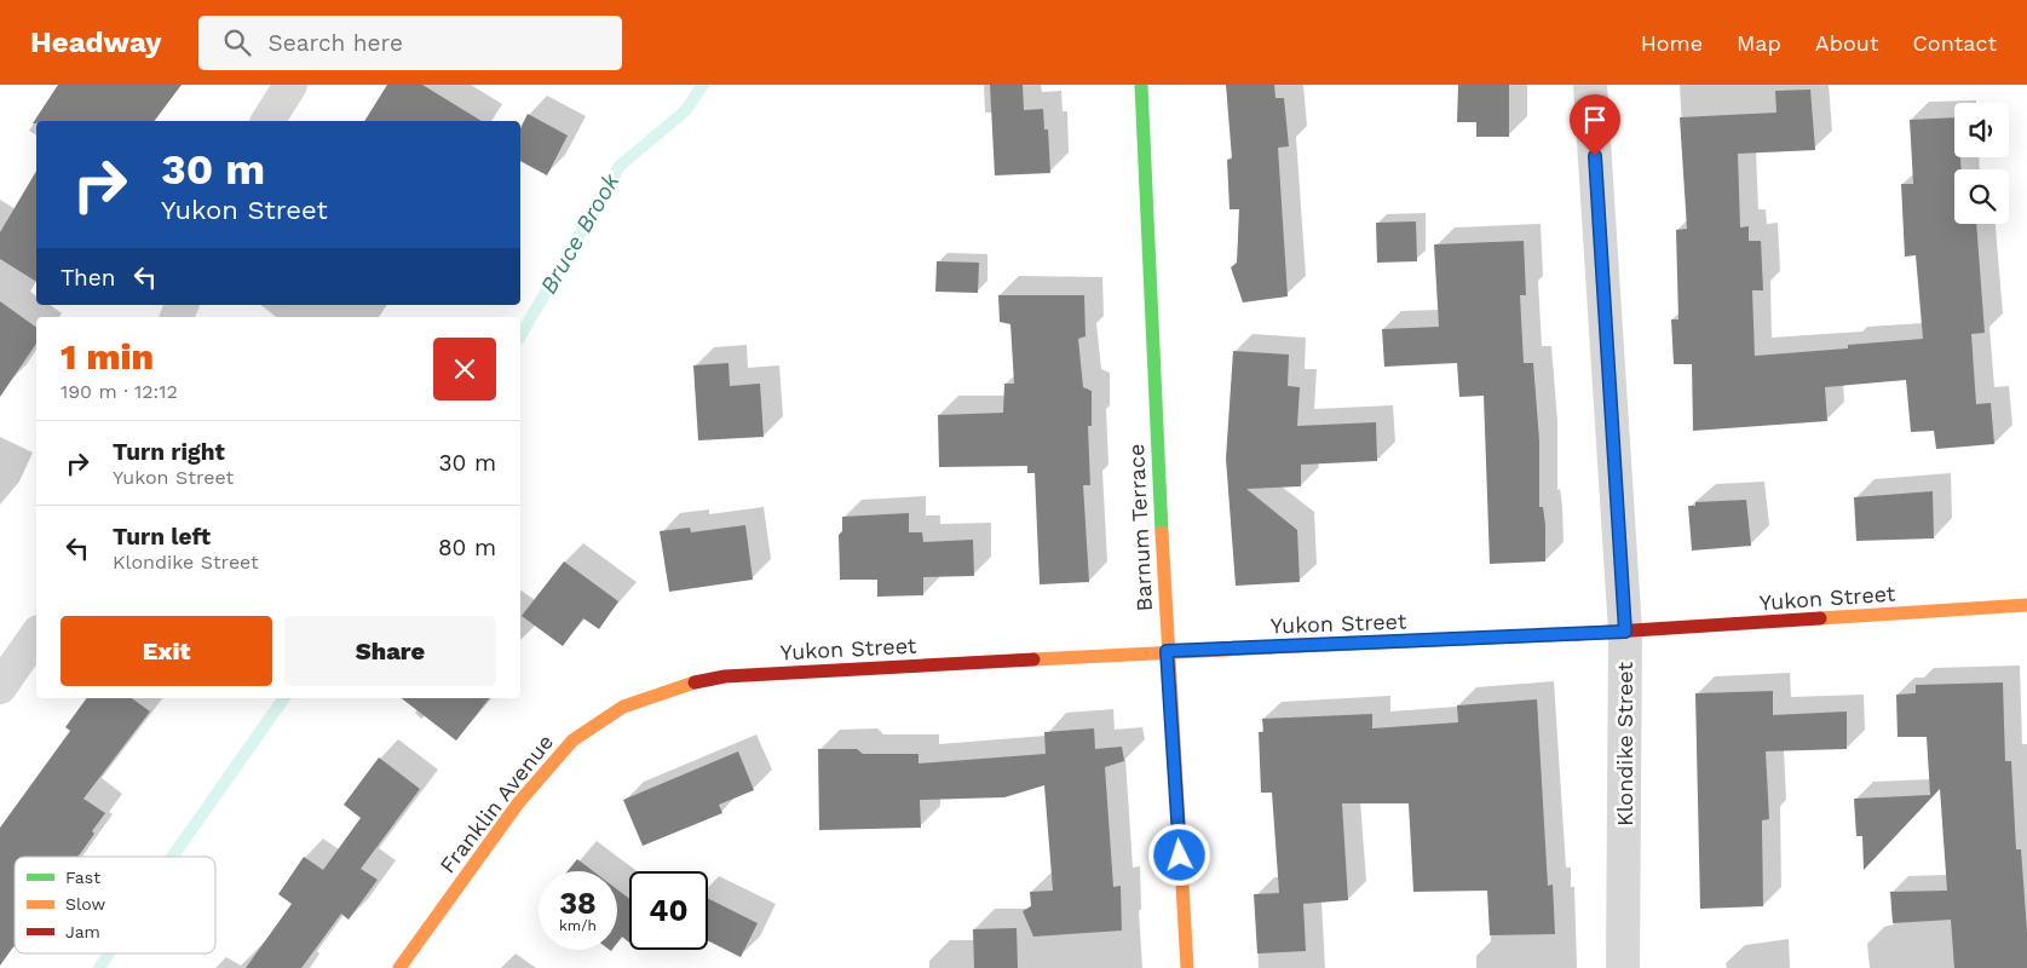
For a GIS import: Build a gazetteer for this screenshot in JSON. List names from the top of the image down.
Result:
{
  "streets": {
    "street": [
      "Barnum Terrace",
      "Yukon Street",
      "Klondike Street",
      "Franklin Avenue"
    ]
  },
  "crossings": [
    ["Barnum Terrace", "Yukon Street"],
    ["Yukon Street", "Klondike Street"],
    ["Yukon Street", "Franklin Avenue"]
  ],
  "water": ["Bruce Brook"],
  "legend": ["Fast", "Slow", "Jam"],
  "page": {
    "header": "Headway",
    "search": "Search here",
    "nav": [
      "Home",
      "Map",
      "About",
      "Contact"
    ],
    "turn": ["30 m", "Yukon Street"],
    "then": "Then",
    "heading": ["1 min", "190 m · 12:12"],
    "list": [
      {
        "name": "Turn right",
        "note": "Yukon Street",
        "value": "30 m"
      },
      {
        "name": "Turn left",
        "note": "Klondike Street",
        "value": "80 m"
      }
    ],
    "buttons": ["Exit", "Share"],
    "speed": "38 km/h",
    "limit": "40"
  }
}
